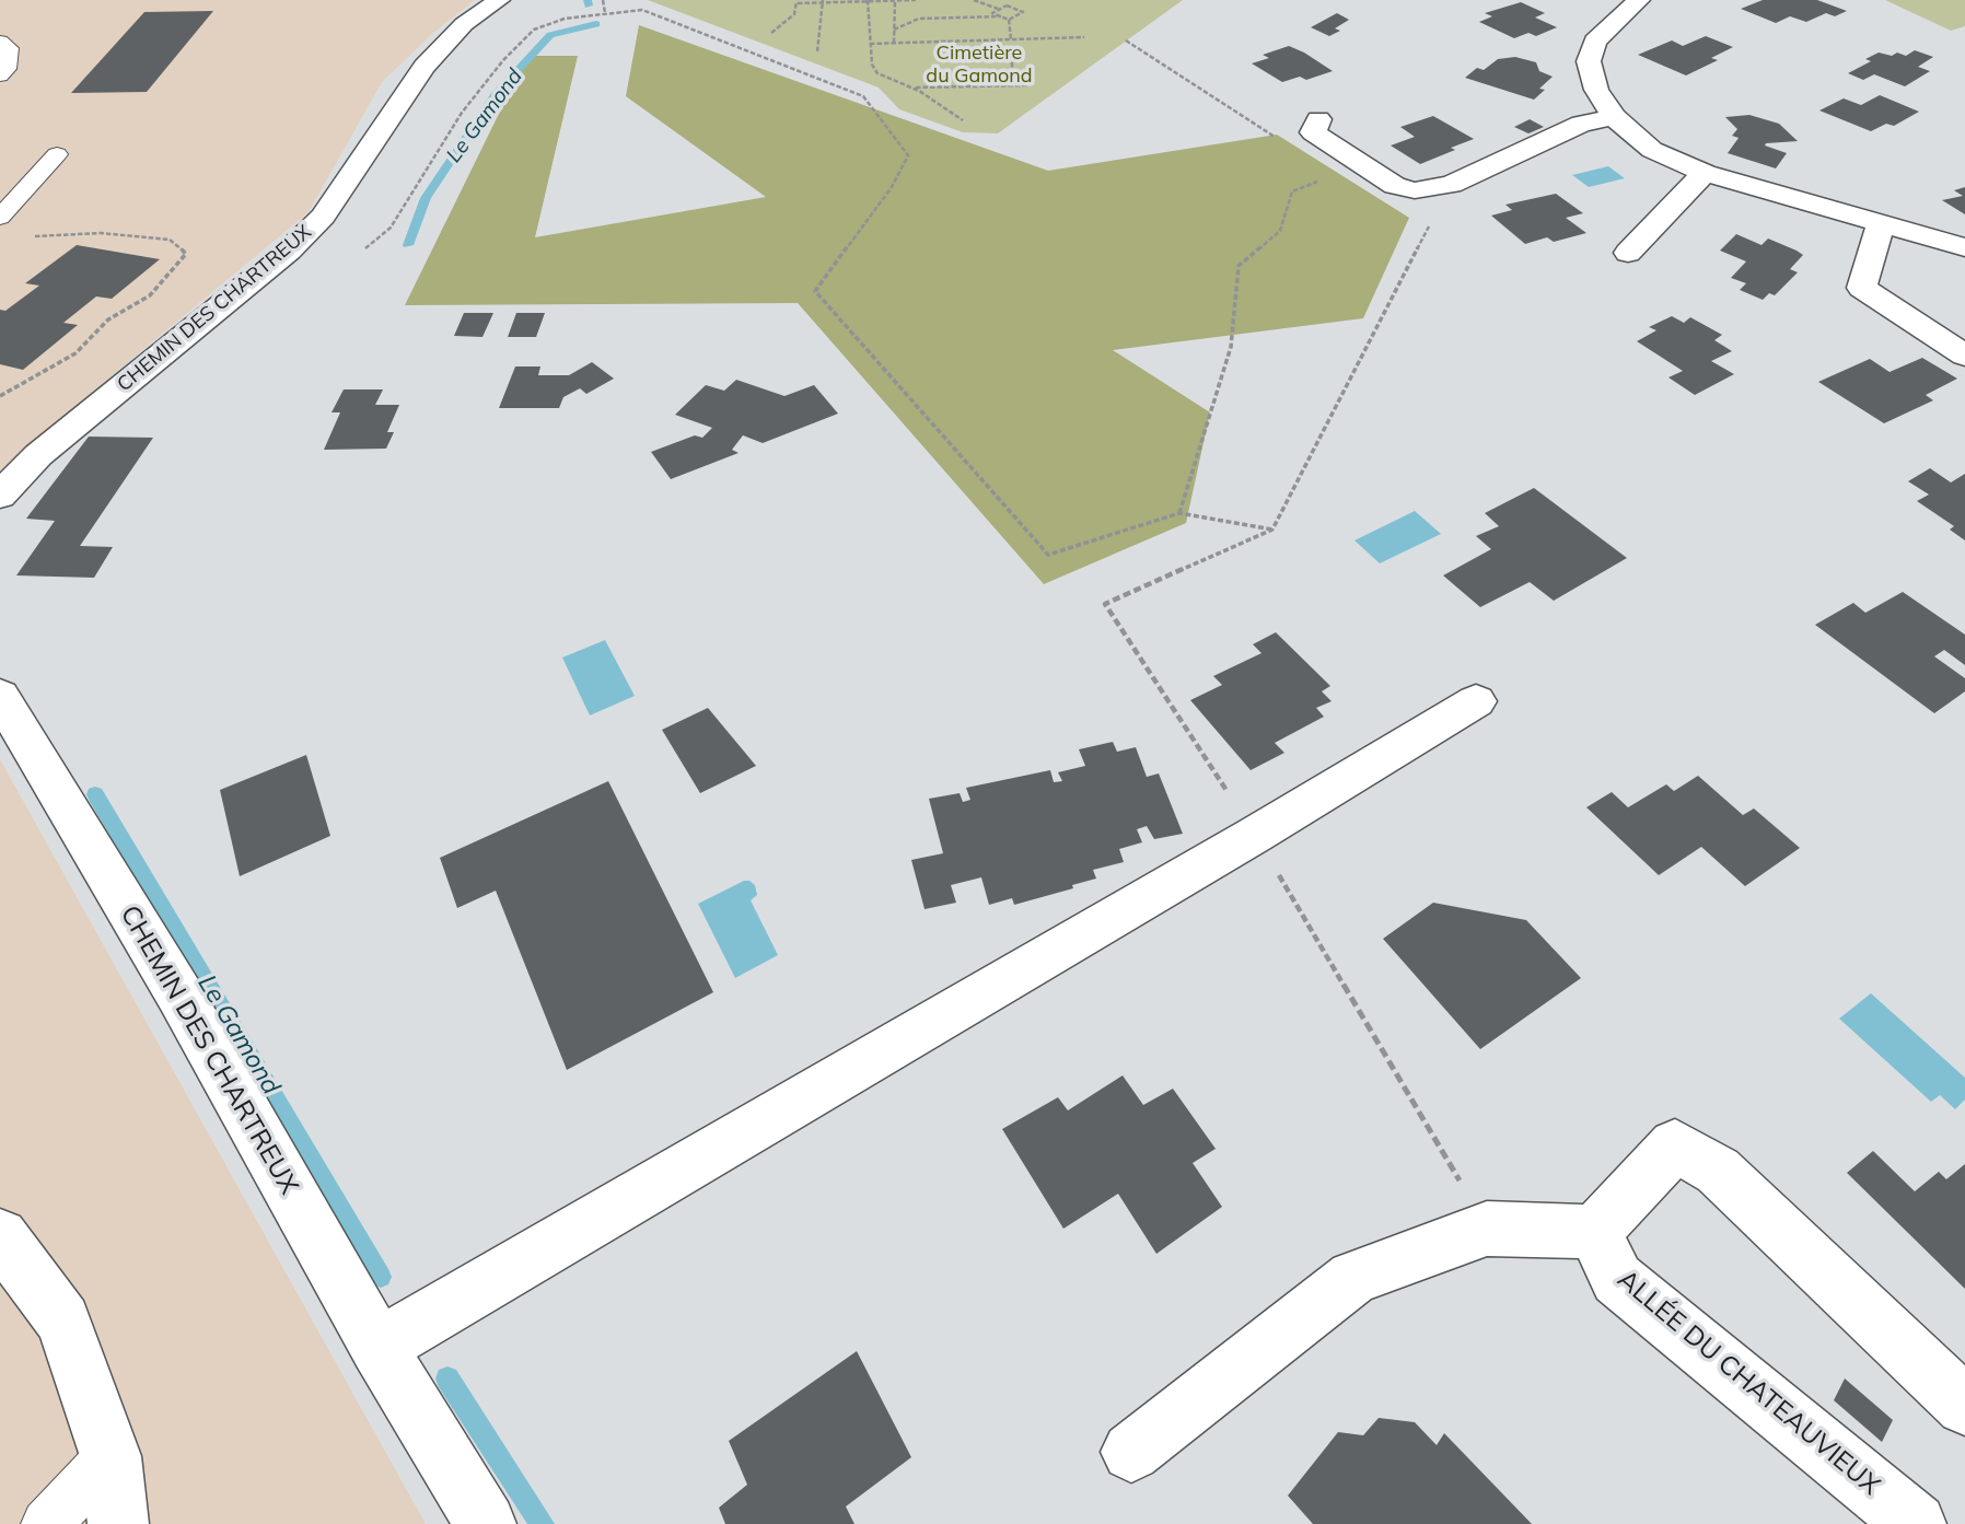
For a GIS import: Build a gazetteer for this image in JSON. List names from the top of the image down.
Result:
{
  "streets": {
    "street": ["CHEMIN DES CHARTREUX", "ALLÉE DU CHATEAUVIEUX"]
  },
  "water": ["Le Gamond"],
  "parks": ["Cimetière du Gamond"]
}
